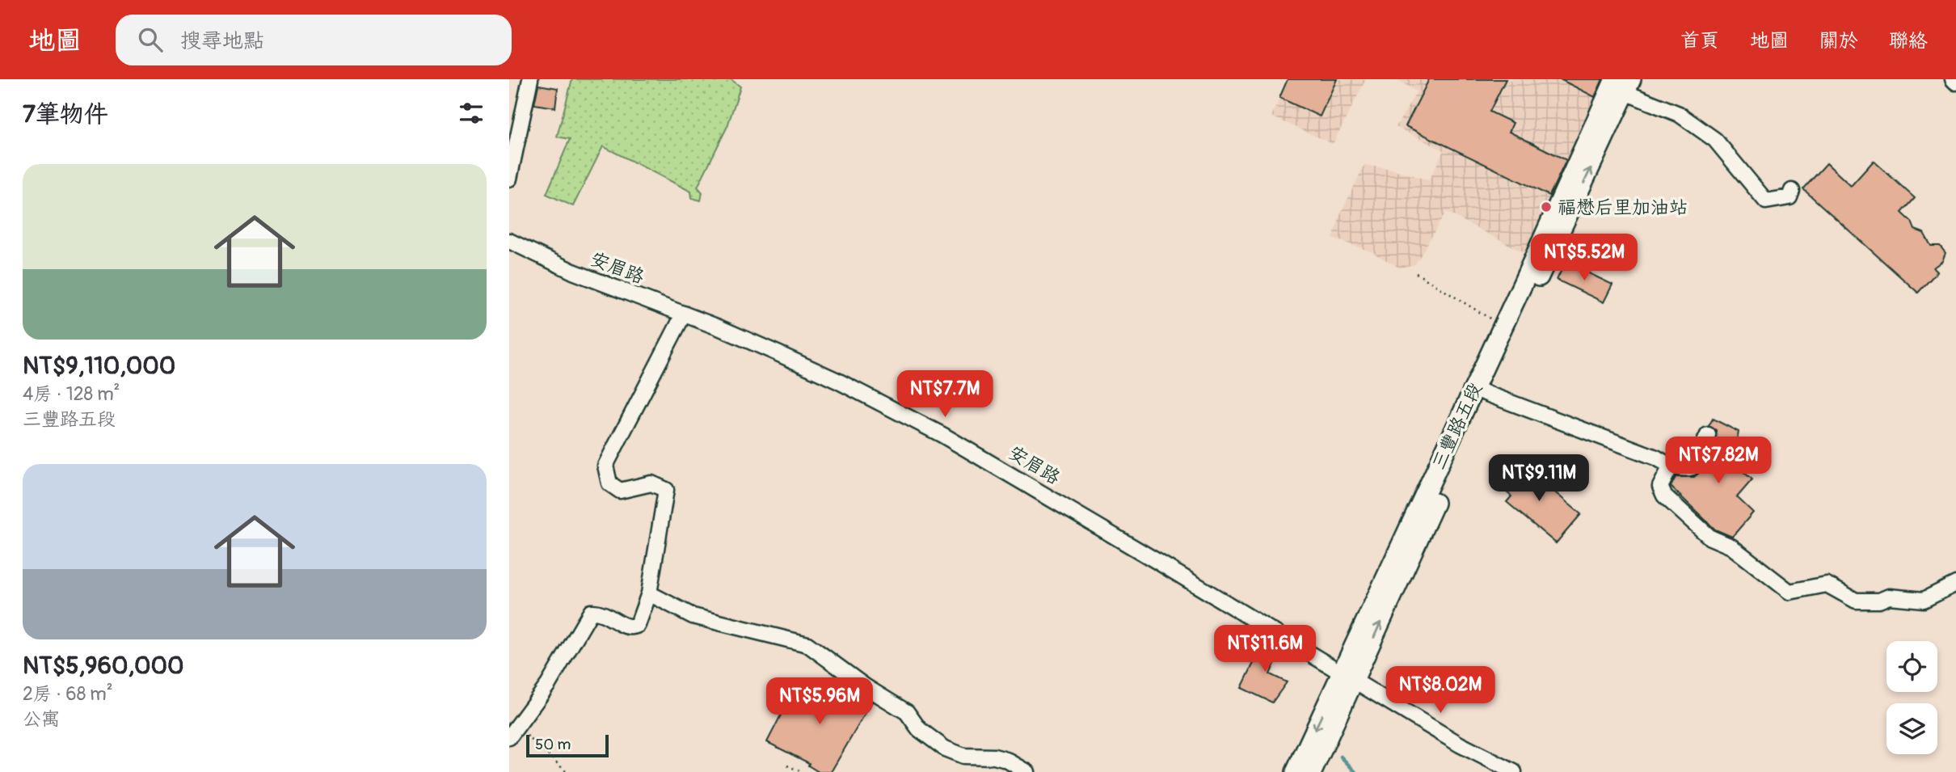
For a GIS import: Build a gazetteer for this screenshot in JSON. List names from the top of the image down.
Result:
{
  "streets": {
    "main road": ["三豐路五段"],
    "street": ["安眉路"]
  },
  "crossings": [
    ["安眉路", "三豐路五段"]
  ],
  "places": ["福懋后里加油站"],
  "scale_bar": "50 m",
  "page": {
    "header": "地圖",
    "search": "搜尋地點",
    "nav": [
      "首頁",
      "地圖",
      "關於",
      "聯絡"
    ],
    "heading": "7筆物件",
    "list": [
      {
        "name": "NT$9,110,000",
        "note": "4房 · 128 m² · 三豐路五段"
      },
      {
        "name": "NT$5,960,000",
        "note": "2房 · 68 m² · 公寓"
      }
    ],
    "price": [
      "NT$5.52M",
      "NT$7.7M",
      "NT$7.82M",
      "NT$9.11M",
      "NT$11.6M",
      "NT$8.02M",
      "NT$5.96M"
    ],
    "scale": "50 m"
  }
}
